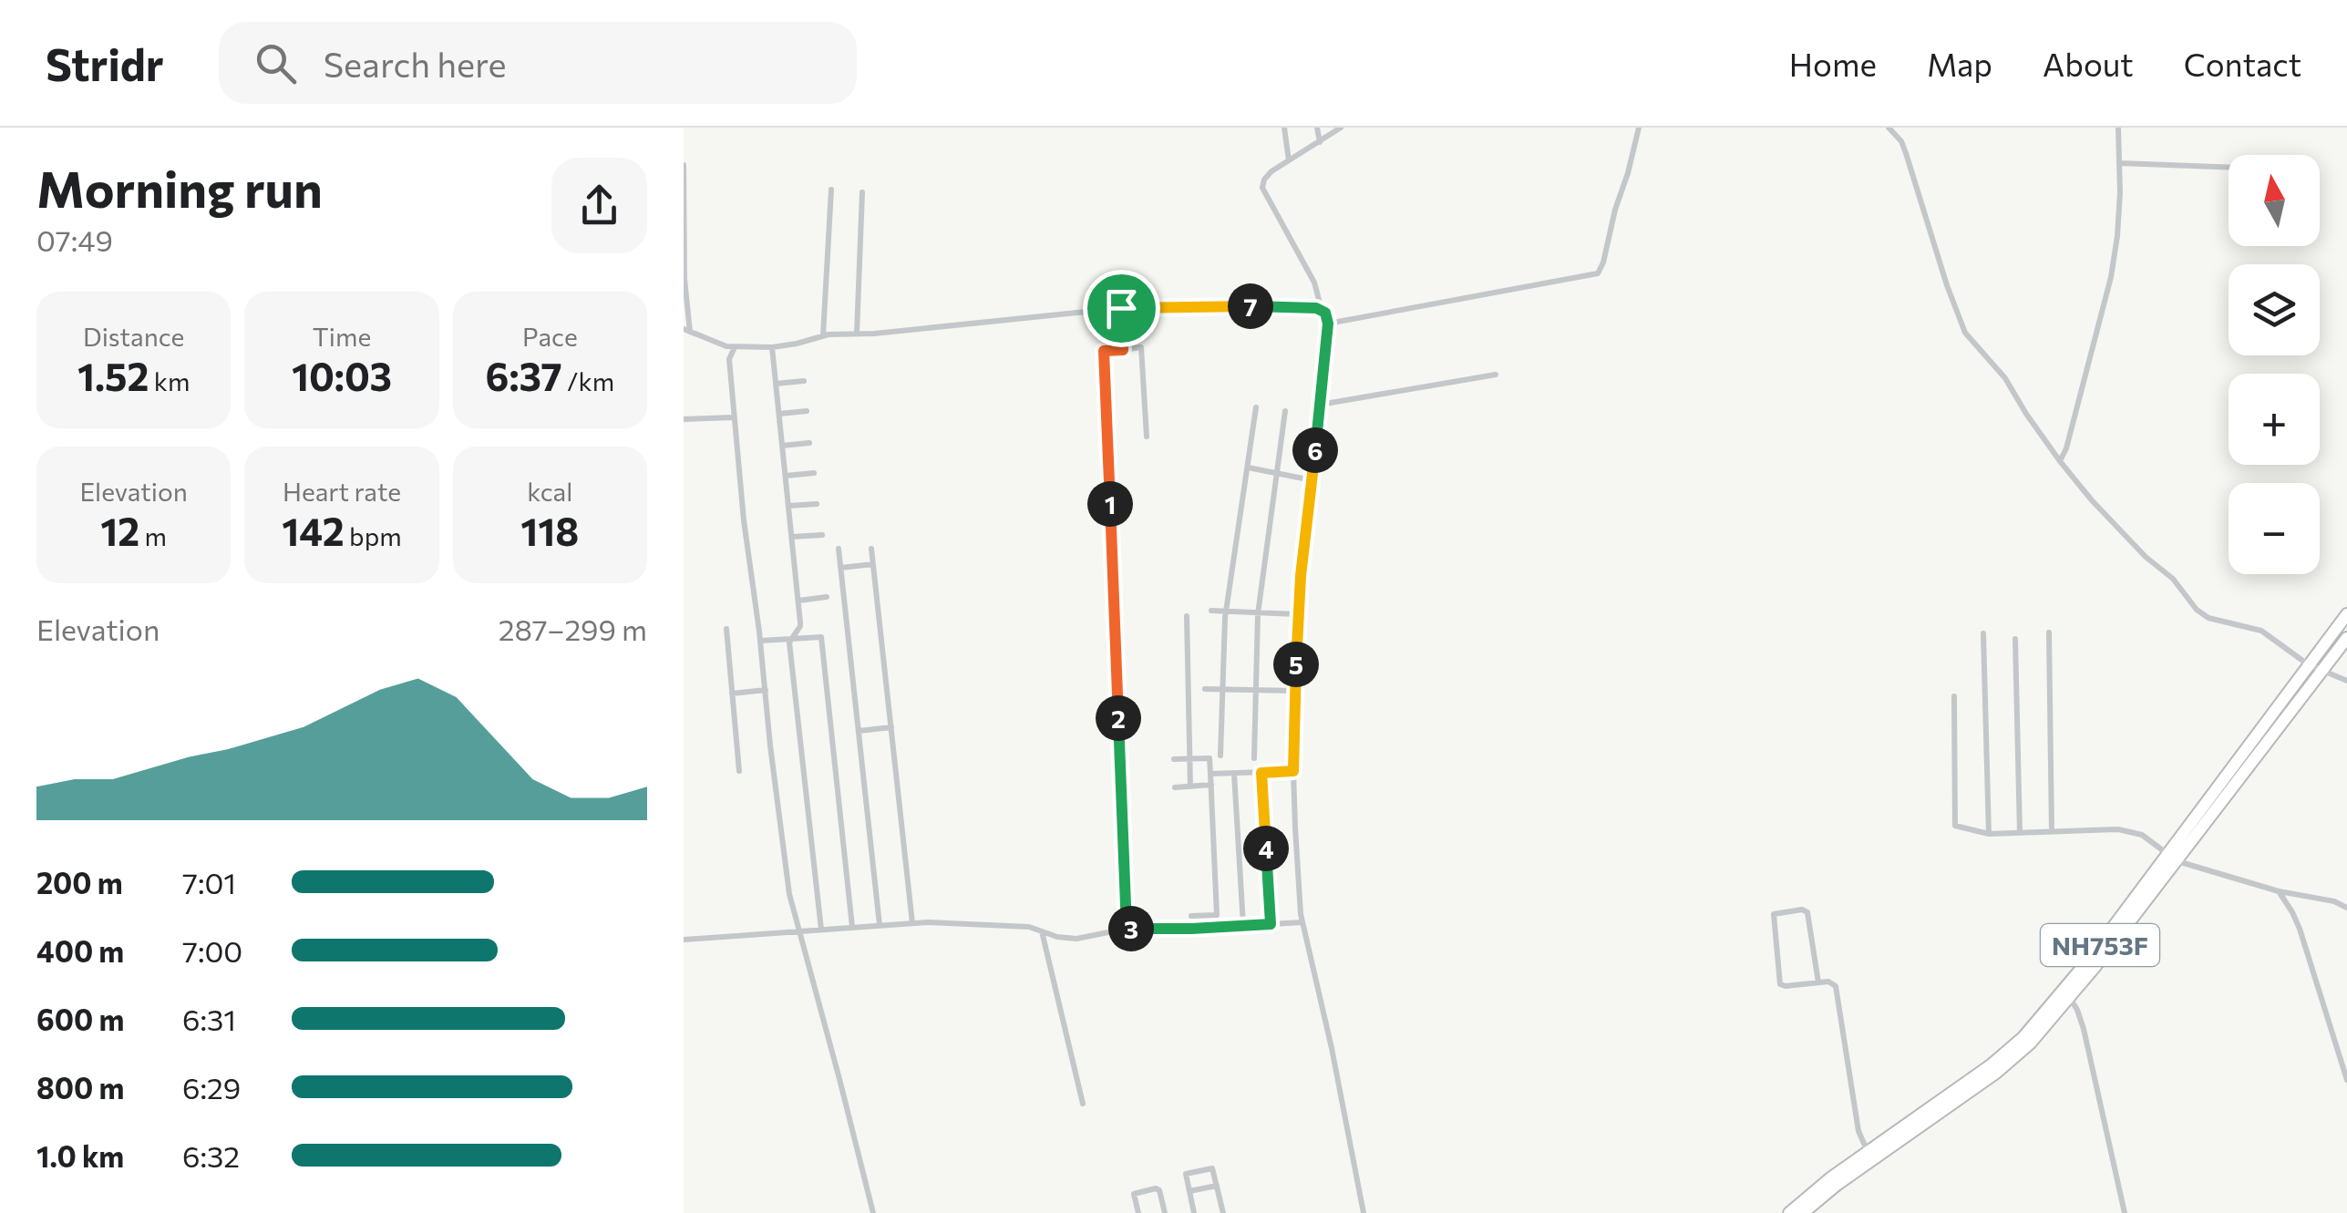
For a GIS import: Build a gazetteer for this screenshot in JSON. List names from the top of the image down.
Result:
{
  "streets": {
    "highway": ["NH753F"]
  },
  "north": "top",
  "page": {
    "header": "Stridr",
    "search": "Search here",
    "nav": [
      "Home",
      "Map",
      "About",
      "Contact"
    ],
    "heading": ["Morning run", "07:49"],
    "map_buttons": ["+", "−"],
    "stats": [
      ["Distance", "1.52 km"],
      ["Time", "10:03"],
      ["Pace", "6:37 /km"],
      ["Elevation", "12 m"],
      ["Heart rate", "142 bpm"],
      ["kcal", "118"]
    ],
    "pins": [
      "7",
      "6",
      "1",
      "5",
      "2",
      "4",
      "3"
    ],
    "chart": ["Elevation", "287–299 m"],
    "list": [
      {
        "name": "200 m",
        "note": "7:01"
      },
      {
        "name": "400 m",
        "note": "7:00"
      },
      {
        "name": "600 m",
        "note": "6:31"
      },
      {
        "name": "800 m",
        "note": "6:29"
      },
      {
        "name": "1.0 km",
        "note": "6:32"
      }
    ]
  }
}
